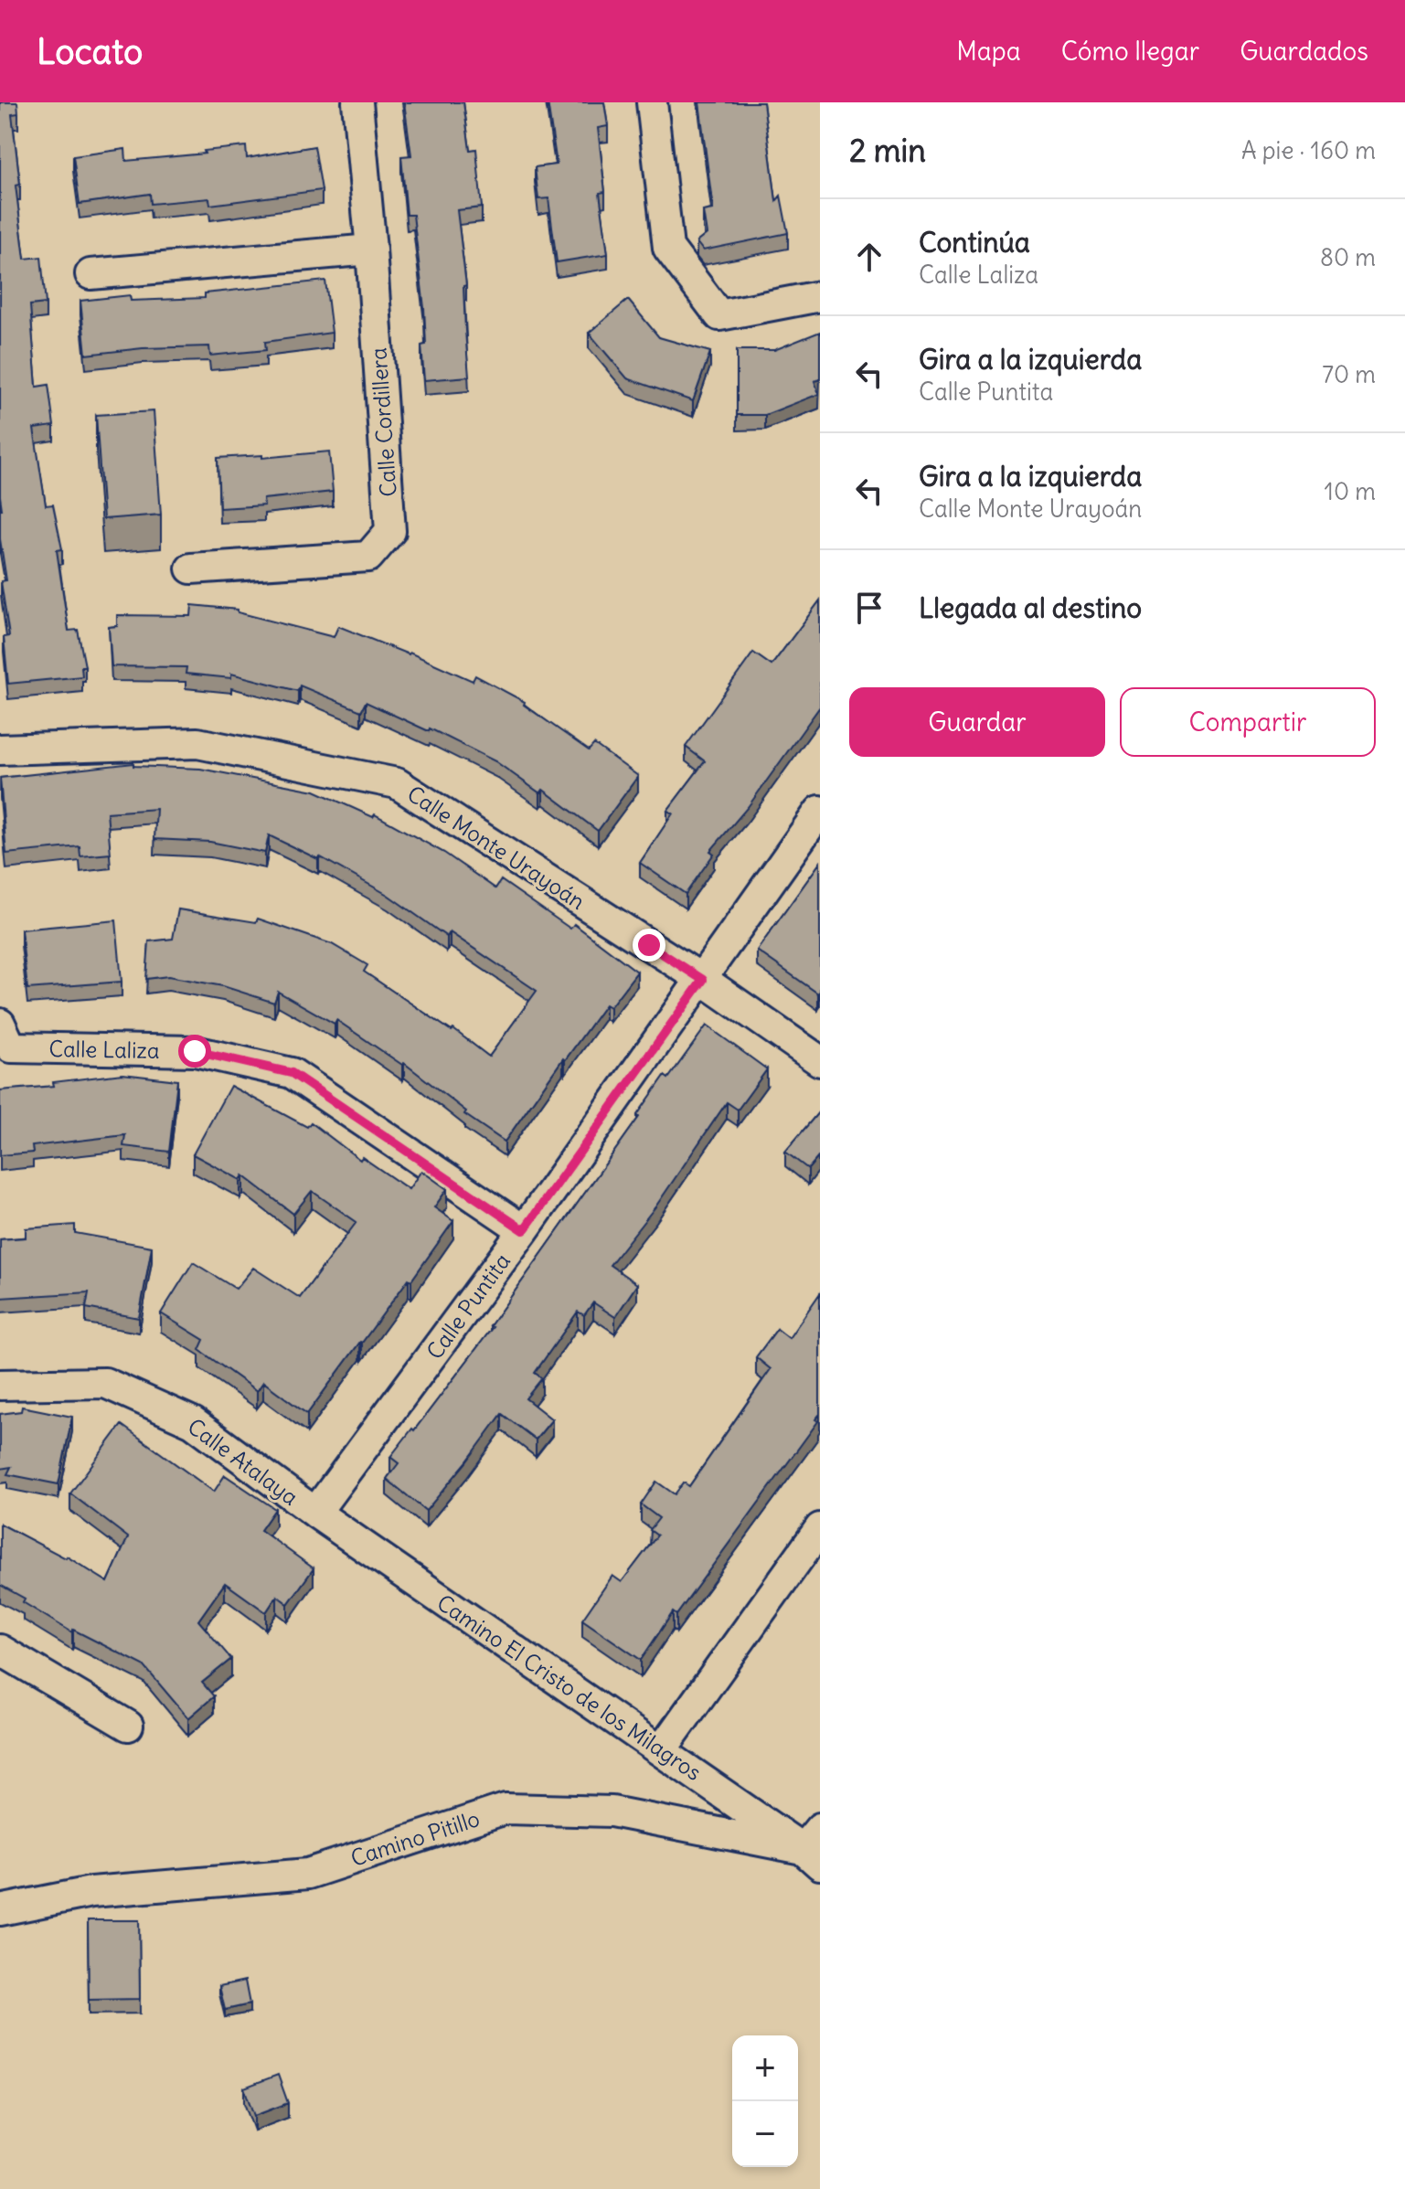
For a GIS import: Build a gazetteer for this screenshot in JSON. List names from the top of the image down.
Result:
{
  "streets": {
    "street": [
      "Calle Cordillera",
      "Calle Monte Urayoán",
      "Calle Laliza",
      "Calle Puntita",
      "Calle Atalaya",
      "Camino El Cristo de los Milagros",
      "Camino Pitillo"
    ]
  },
  "crossings": [
    ["Calle Monte Urayoán", "Calle Puntita"],
    ["Calle Laliza", "Calle Puntita"],
    ["Calle Puntita", "Calle Atalaya"],
    ["Calle Puntita", "Camino El Cristo de los Milagros"],
    ["Calle Atalaya", "Camino El Cristo de los Milagros"],
    ["Camino El Cristo de los Milagros", "Camino Pitillo"]
  ],
  "page": {
    "header": "Locato",
    "nav": ["Mapa", "Cómo llegar", "Guardados"],
    "heading": ["2 min", "A pie · 160 m"],
    "list": [
      ["Continúa", "Calle Laliza", "80 m"],
      ["Gira a la izquierda", "Calle Puntita", "70 m"],
      ["Gira a la izquierda", "Calle Monte Urayoán", "10 m"],
      "Llegada al destino"
    ],
    "buttons": ["Guardar", "Compartir"],
    "map_buttons": ["+", "−"]
  }
}
